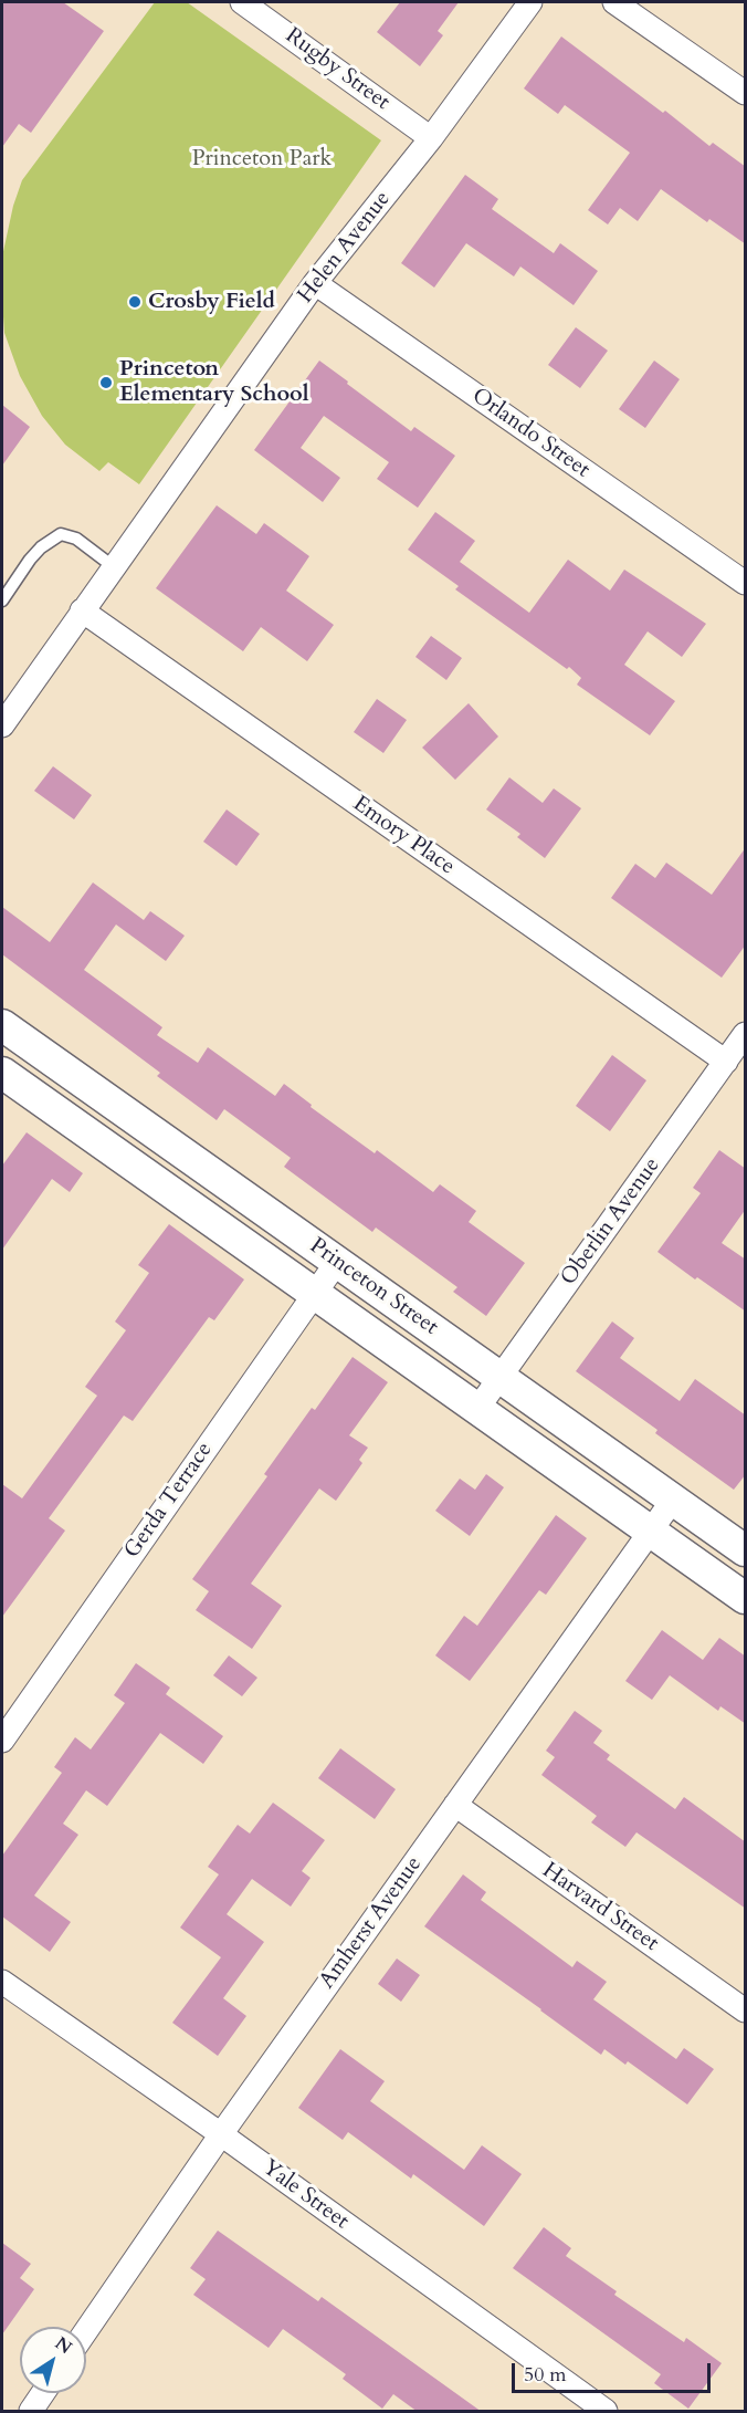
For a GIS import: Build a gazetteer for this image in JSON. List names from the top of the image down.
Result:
{
  "streets": {
    "main road": ["Princeton Street"],
    "street": [
      "Rugby Street",
      "Helen Avenue",
      "Orlando Street",
      "Emory Place",
      "Oberlin Avenue",
      "Gerda Terrace",
      "Harvard Street",
      "Amherst Avenue",
      "Yale Street"
    ]
  },
  "crossings": [
    ["Rugby Street", "Helen Avenue"],
    ["Helen Avenue", "Orlando Street"],
    ["Helen Avenue", "Emory Place"],
    ["Emory Place", "Oberlin Avenue"],
    ["Oberlin Avenue", "Princeton Street"],
    ["Princeton Street", "Gerda Terrace"],
    ["Princeton Street", "Amherst Avenue"],
    ["Harvard Street", "Amherst Avenue"],
    ["Amherst Avenue", "Yale Street"]
  ],
  "parks": ["Princeton Park"],
  "places": ["Crosby Field", "Princeton Elementary School"],
  "scale_bar": "50 m",
  "north": "top right"
}
